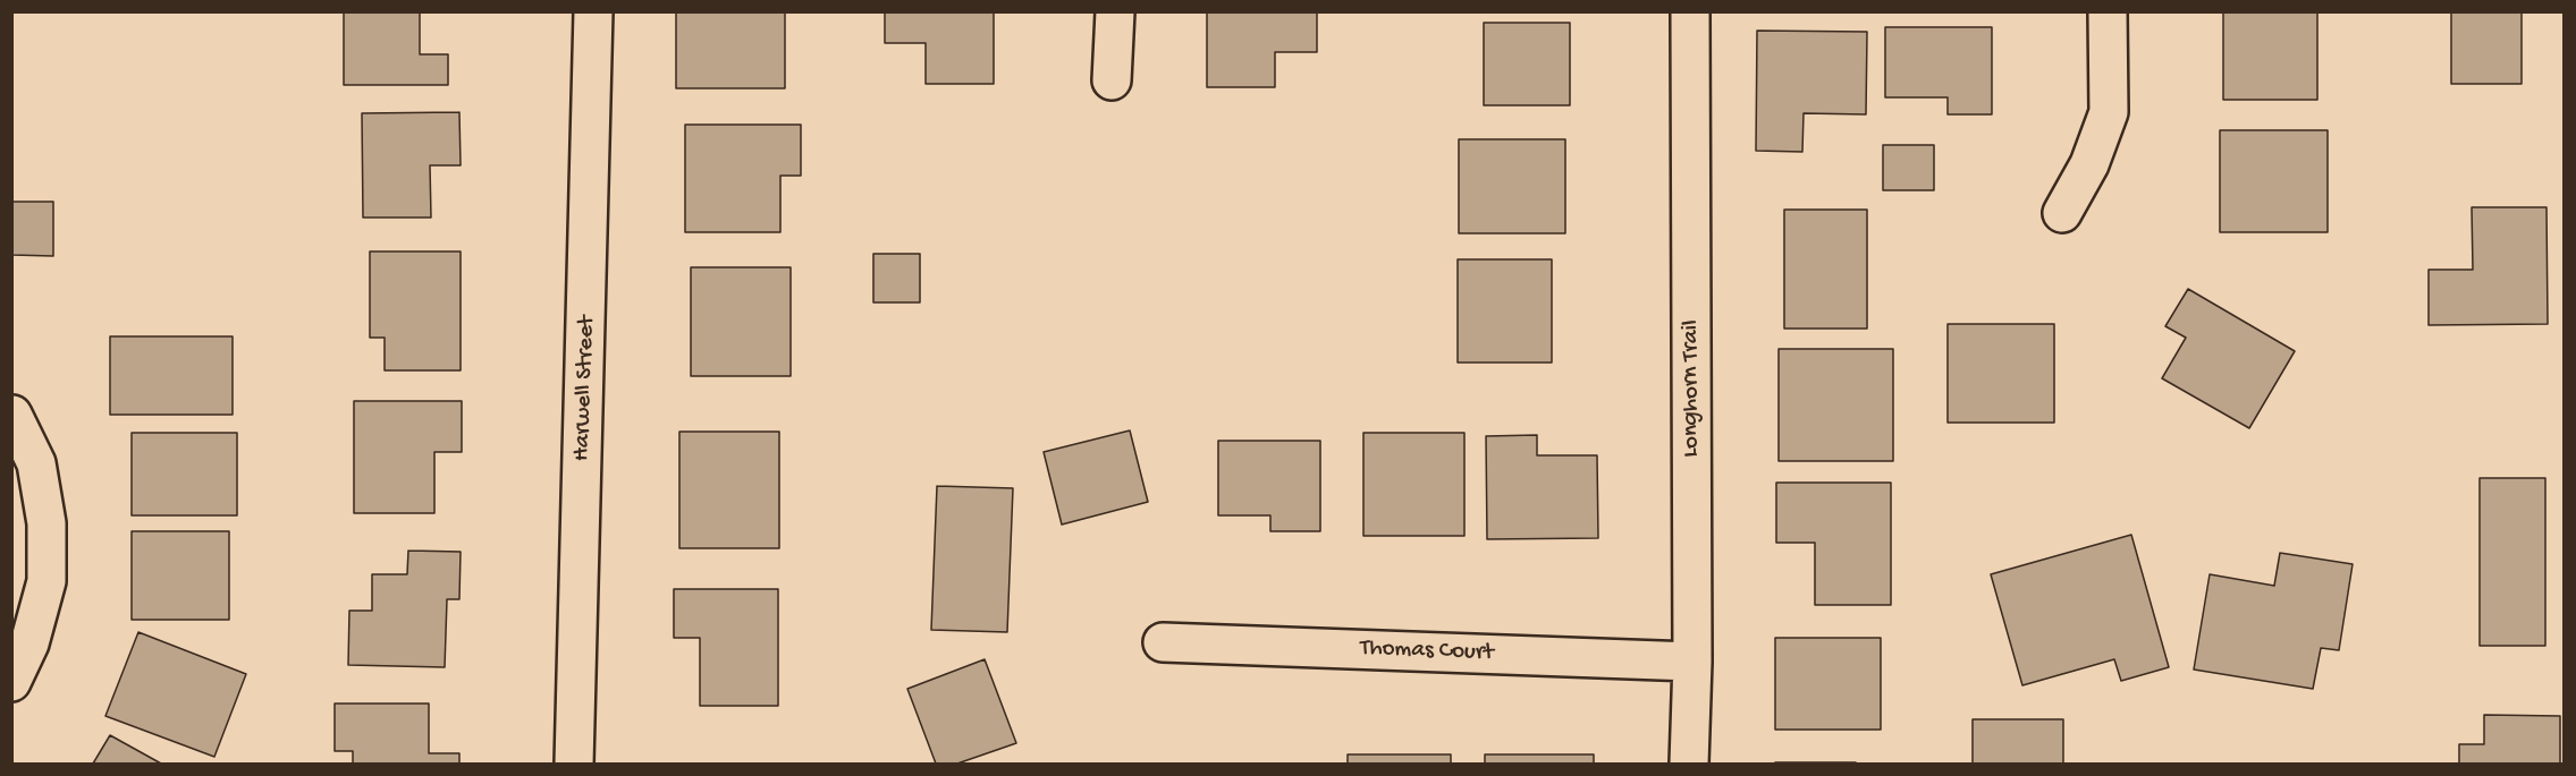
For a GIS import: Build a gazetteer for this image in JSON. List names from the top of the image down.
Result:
{
  "streets": {
    "street": ["Harwell Street", "Longhorn Trail", "Thomas Court"]
  },
  "crossings": [
    ["Longhorn Trail", "Thomas Court"]
  ]
}
